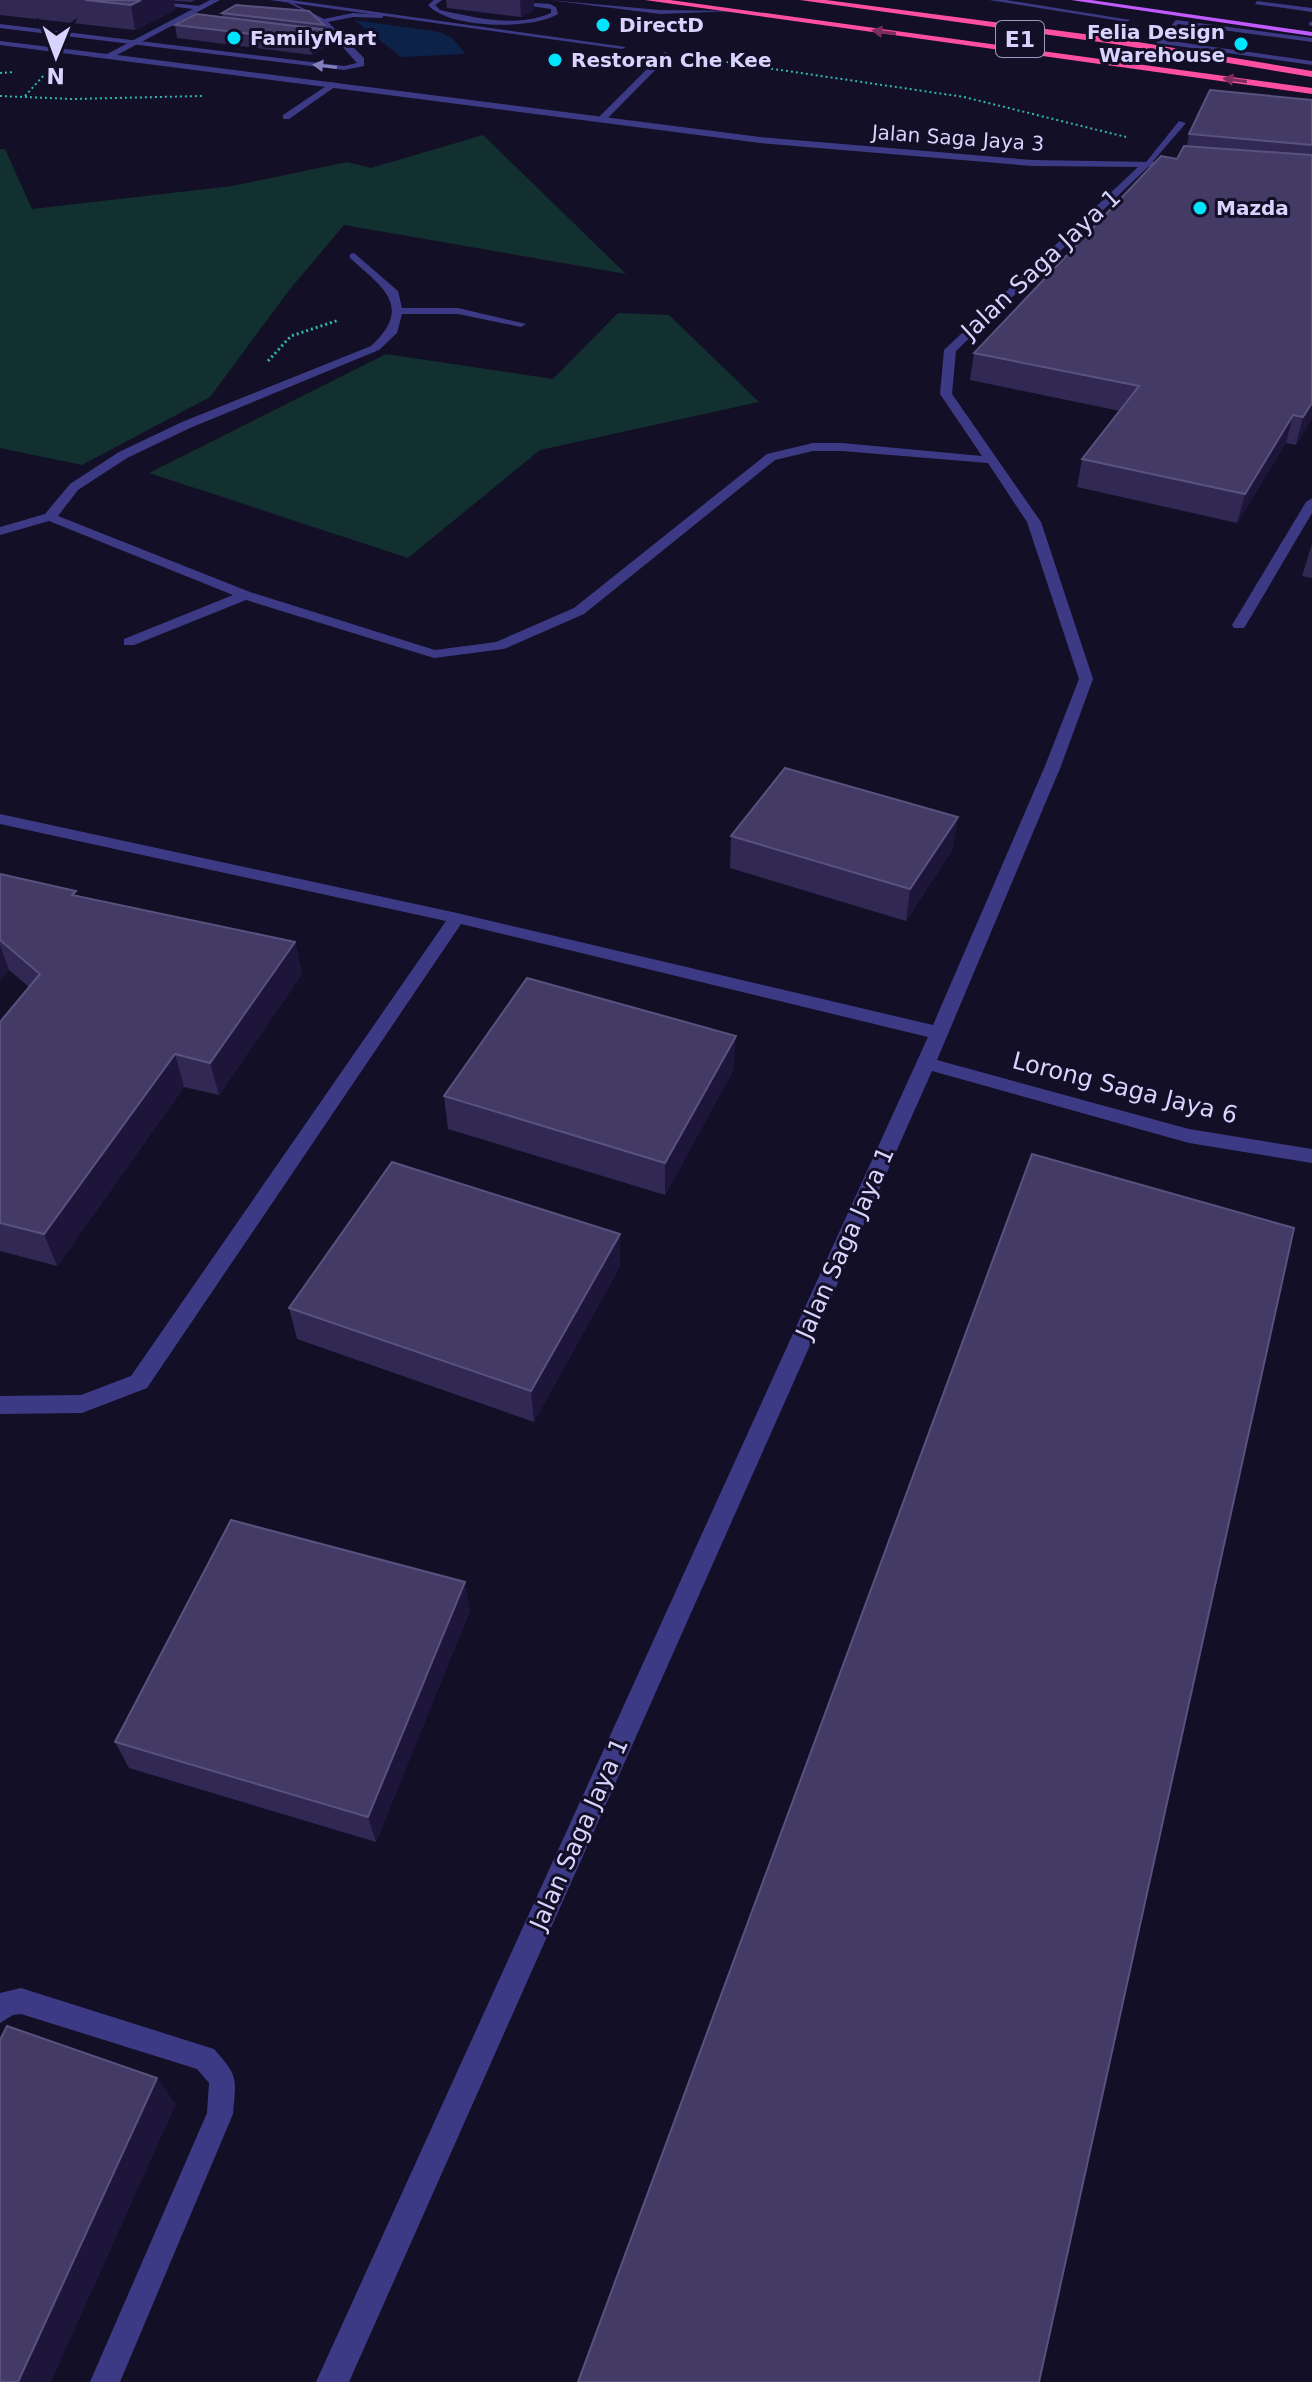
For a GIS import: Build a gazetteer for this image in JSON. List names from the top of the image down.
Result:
{
  "streets": {
    "highway": ["E1"],
    "street": ["Jalan Saga Jaya 3", "Jalan Saga Jaya 1", "Lorong Saga Jaya 6"]
  },
  "crossings": [
    ["Jalan Saga Jaya 3", "Jalan Saga Jaya 1"],
    ["Jalan Saga Jaya 1", "Lorong Saga Jaya 6"]
  ],
  "places": [
    "DirectD",
    "FamilyMart",
    "Felia Design Warehouse",
    "Restoran Che Kee",
    "Mazda"
  ],
  "north": "bottom"
}
